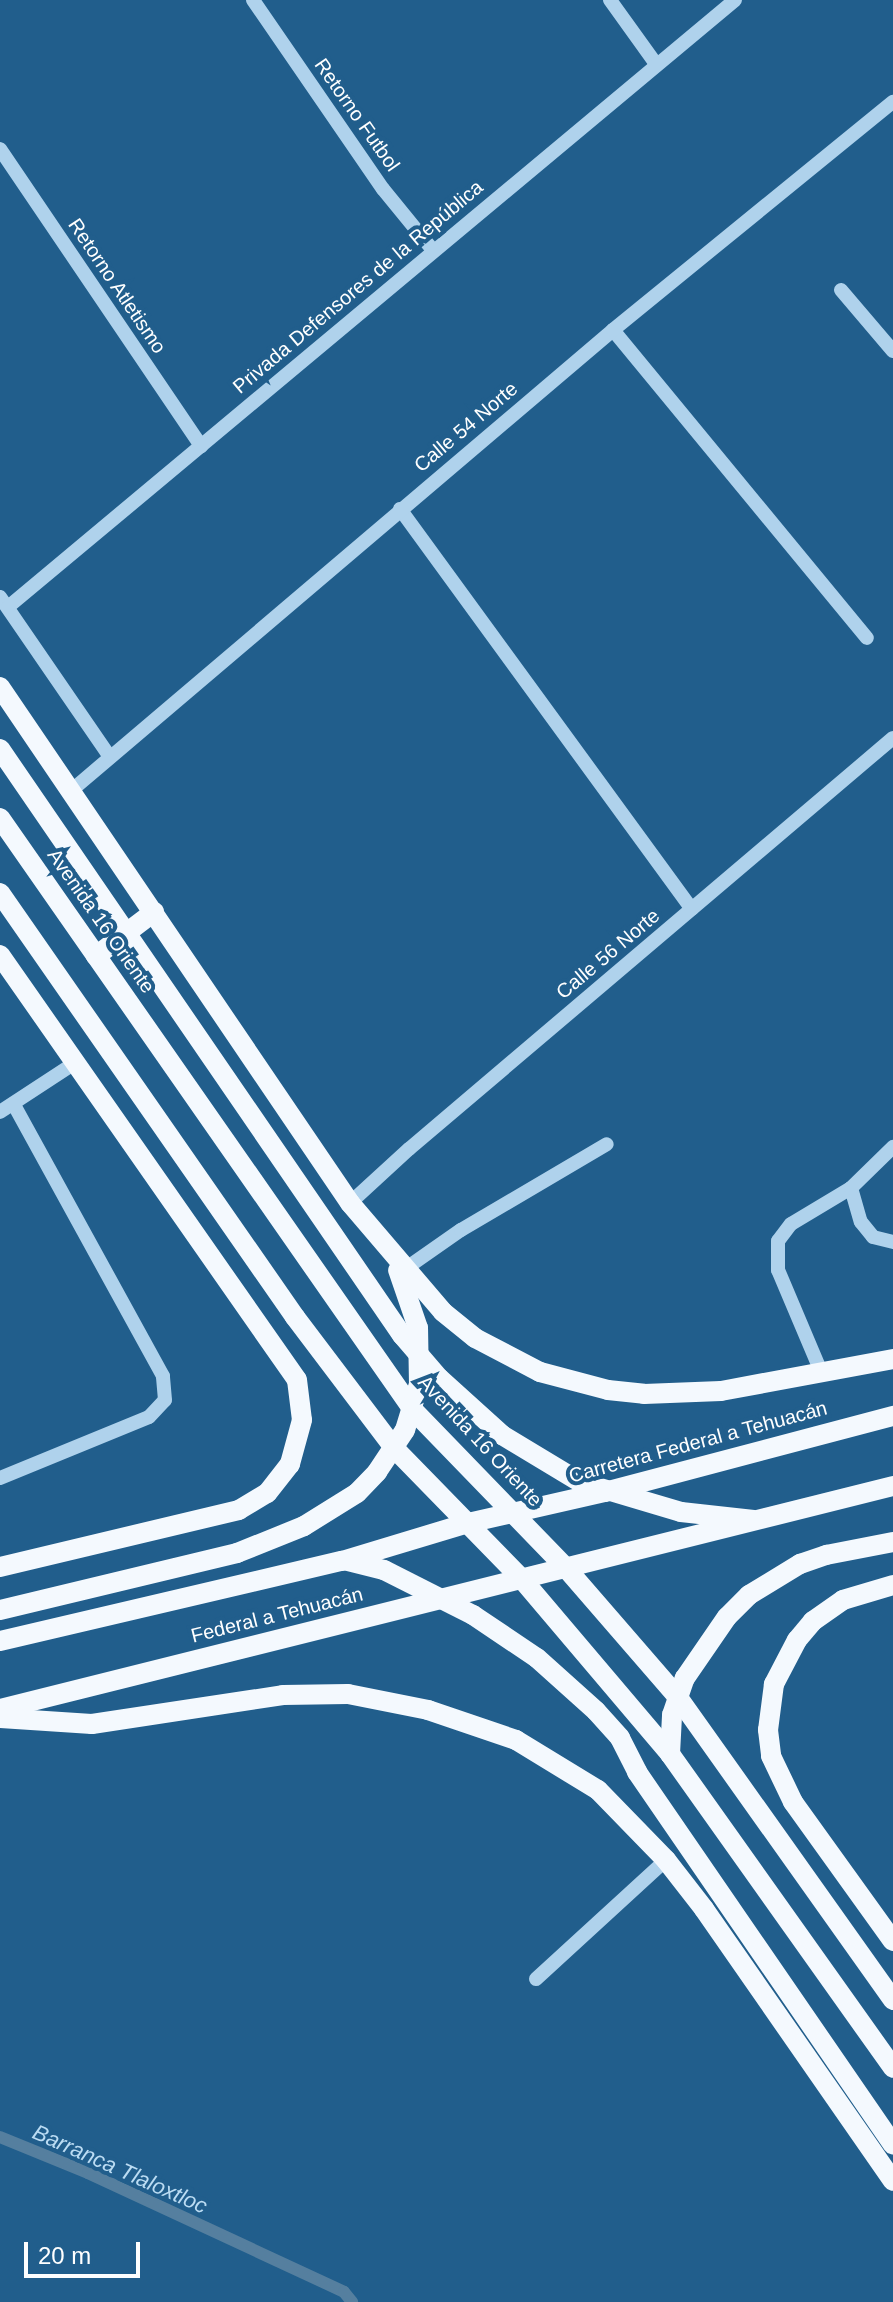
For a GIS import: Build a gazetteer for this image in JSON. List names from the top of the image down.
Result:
{
  "streets": {
    "main road": ["Avenida 16 Oriente", "Carretera Federal a Tehuacán", "Federal a Tehuacán"],
    "street": [
      "Retorno Futbol",
      "Retorno Atletismo",
      "Privada Defensores de la República",
      "Calle 54 Norte",
      "Calle 56 Norte"
    ]
  },
  "crossings": [
    ["Retorno Futbol", "Privada Defensores de la República"],
    ["Retorno Atletismo", "Privada Defensores de la República"],
    ["Privada Defensores de la República", "Calle 54 Norte"],
    ["Avenida 16 Oriente", "Carretera Federal a Tehuacán"],
    ["Avenida 16 Oriente", "Federal a Tehuacán"],
    ["Carretera Federal a Tehuacán", "Federal a Tehuacán"]
  ],
  "water": ["Barranca Tlaloxtloc"],
  "scale_bar": "20 m"
}
